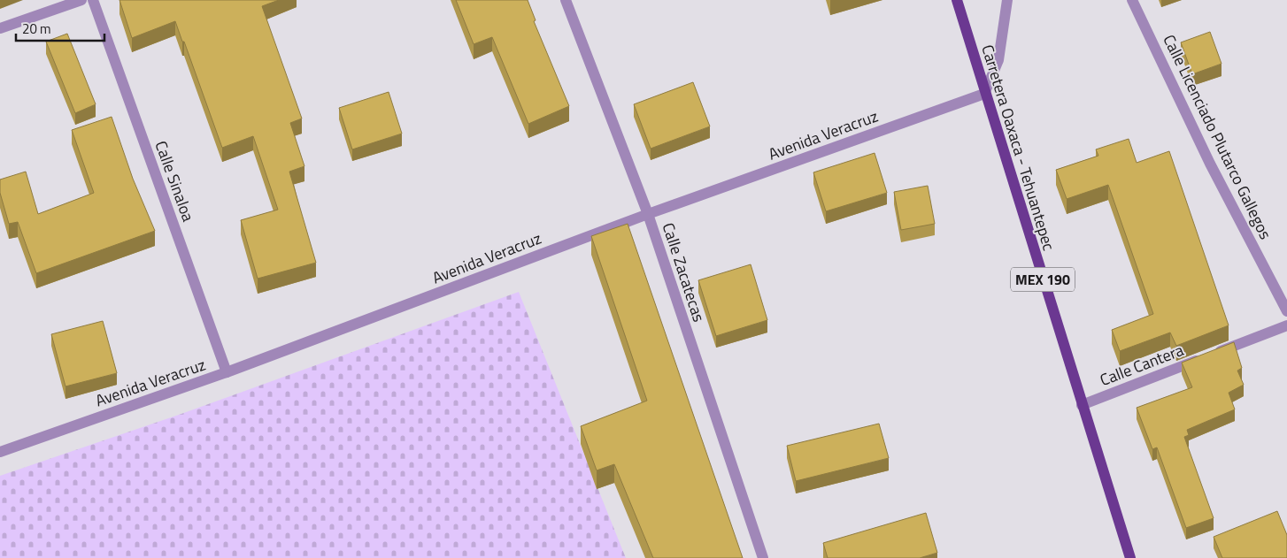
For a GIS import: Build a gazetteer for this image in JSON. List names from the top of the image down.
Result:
{
  "streets": {
    "main road": ["Carretera Oaxaca - Tehuantepec", "MEX 190"],
    "street": [
      "Avenida Veracruz",
      "Calle Licenciado Plutarco Gallegos",
      "Calle Sinaloa",
      "Calle Zacatecas",
      "Calle Cantera"
    ]
  },
  "crossings": [
    ["Avenida Veracruz", "Carretera Oaxaca - Tehuantepec"],
    ["Avenida Veracruz", "Calle Sinaloa"],
    ["Avenida Veracruz", "Calle Zacatecas"],
    ["Carretera Oaxaca - Tehuantepec", "Calle Cantera"]
  ],
  "scale_bar": "20 m"
}
